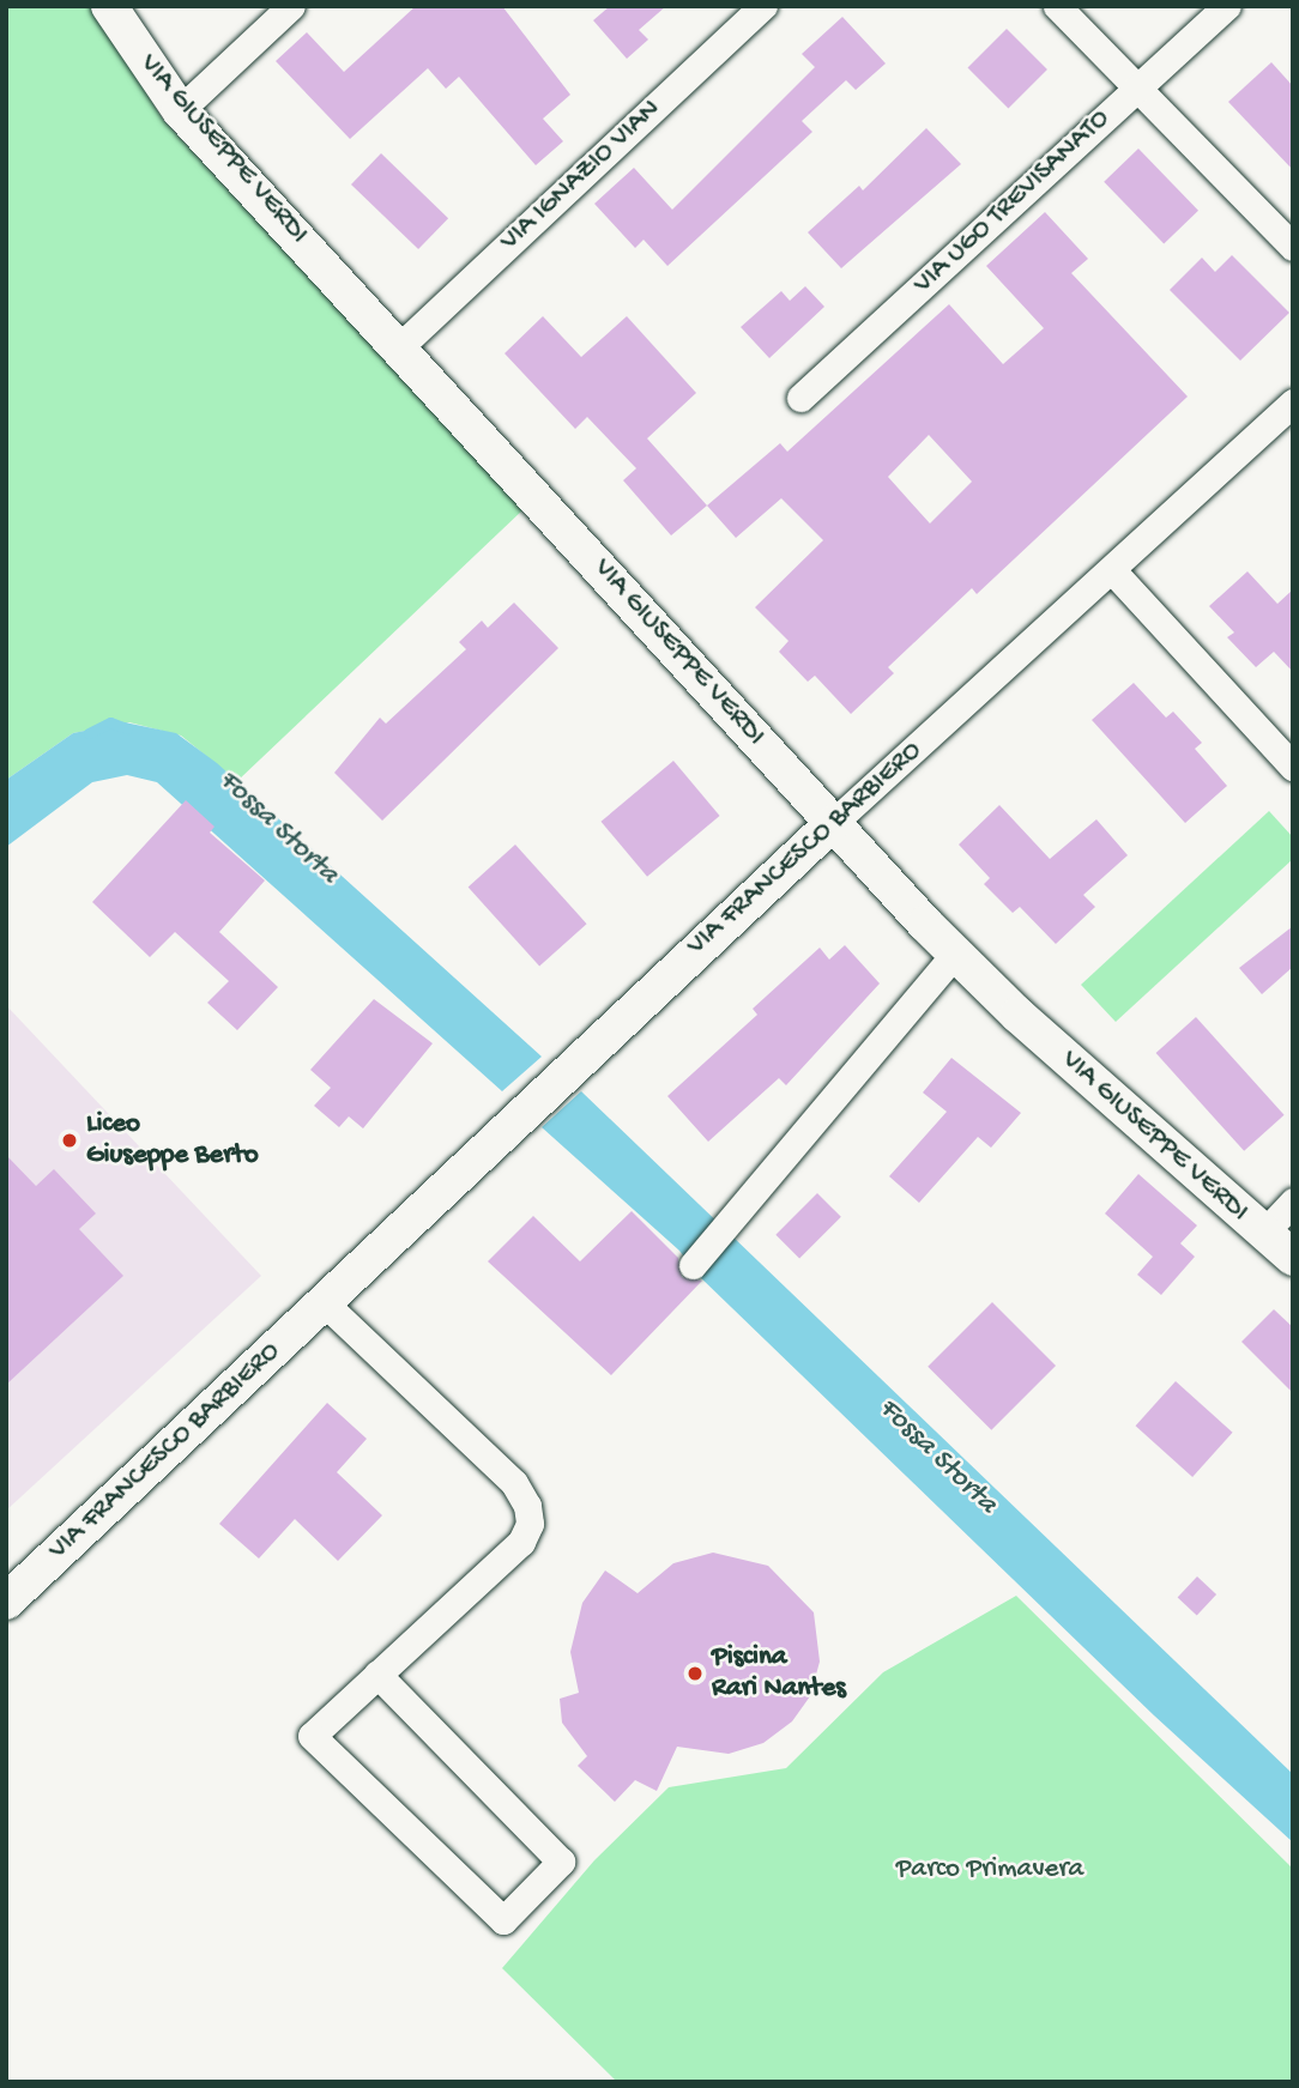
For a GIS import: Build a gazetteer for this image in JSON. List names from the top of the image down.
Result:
{
  "streets": {
    "street": [
      "VIA GIUSEPPE VERDI",
      "VIA IGNAZIO VIAN",
      "VIA UGO TREVISANATO",
      "VIA FRANCESCO BARBIERO"
    ]
  },
  "crossings": [
    ["VIA GIUSEPPE VERDI", "VIA IGNAZIO VIAN"],
    ["VIA GIUSEPPE VERDI", "VIA FRANCESCO BARBIERO"]
  ],
  "water": ["Fossa Storta"],
  "parks": ["Parco Primavera"],
  "places": ["Liceo Giuseppe Berto", "Piscina Rari Nantes"]
}
